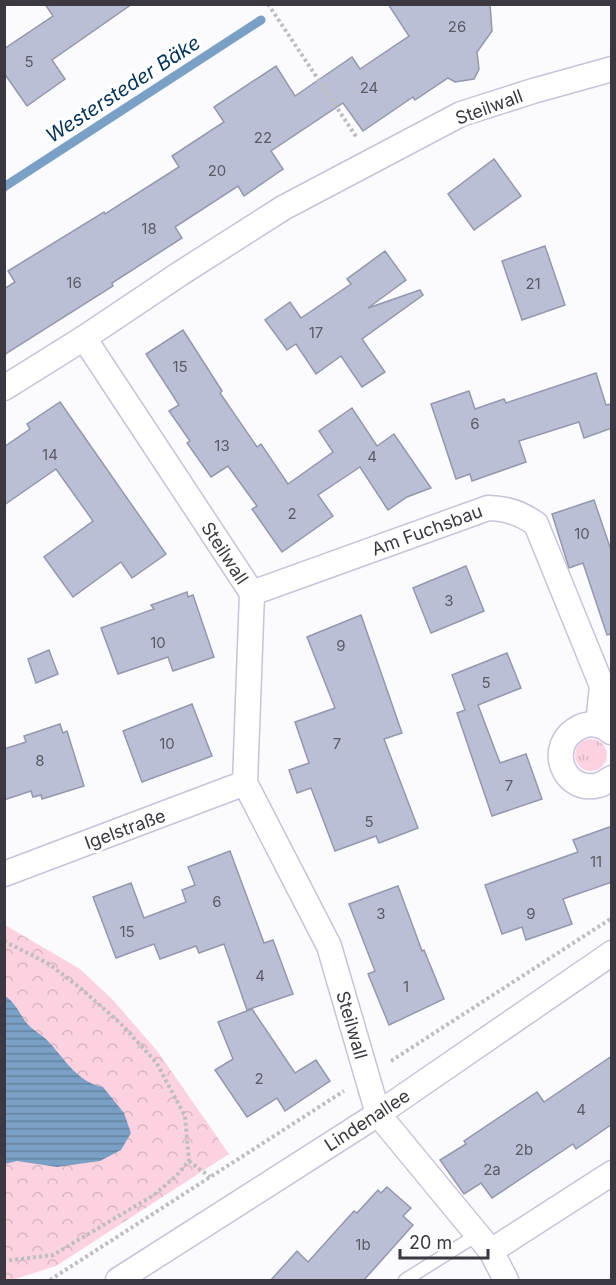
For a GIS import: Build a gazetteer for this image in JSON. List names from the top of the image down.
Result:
{
  "streets": {
    "street": [
      "Steilwall",
      "Am Fuchsbau",
      "Igelstraße",
      "Lindenallee"
    ]
  },
  "crossings": [
    ["Steilwall", "Am Fuchsbau"],
    ["Steilwall", "Igelstraße"],
    ["Steilwall", "Lindenallee"]
  ],
  "water": ["Westersteder Bäke"],
  "house_numbers": [
    "26",
    "5",
    "24",
    "22",
    "20",
    "18",
    "16",
    "21",
    "17",
    "15",
    "6",
    "13",
    "14",
    "4",
    "2",
    "10",
    "3",
    "10",
    "9",
    "5",
    "10",
    "7",
    "8",
    "7",
    "5",
    "11",
    "6",
    "3",
    "9",
    "15",
    "4",
    "1",
    "2",
    "4",
    "2b",
    "2a",
    "1b"
  ],
  "scale_bar": "20 m"
}
